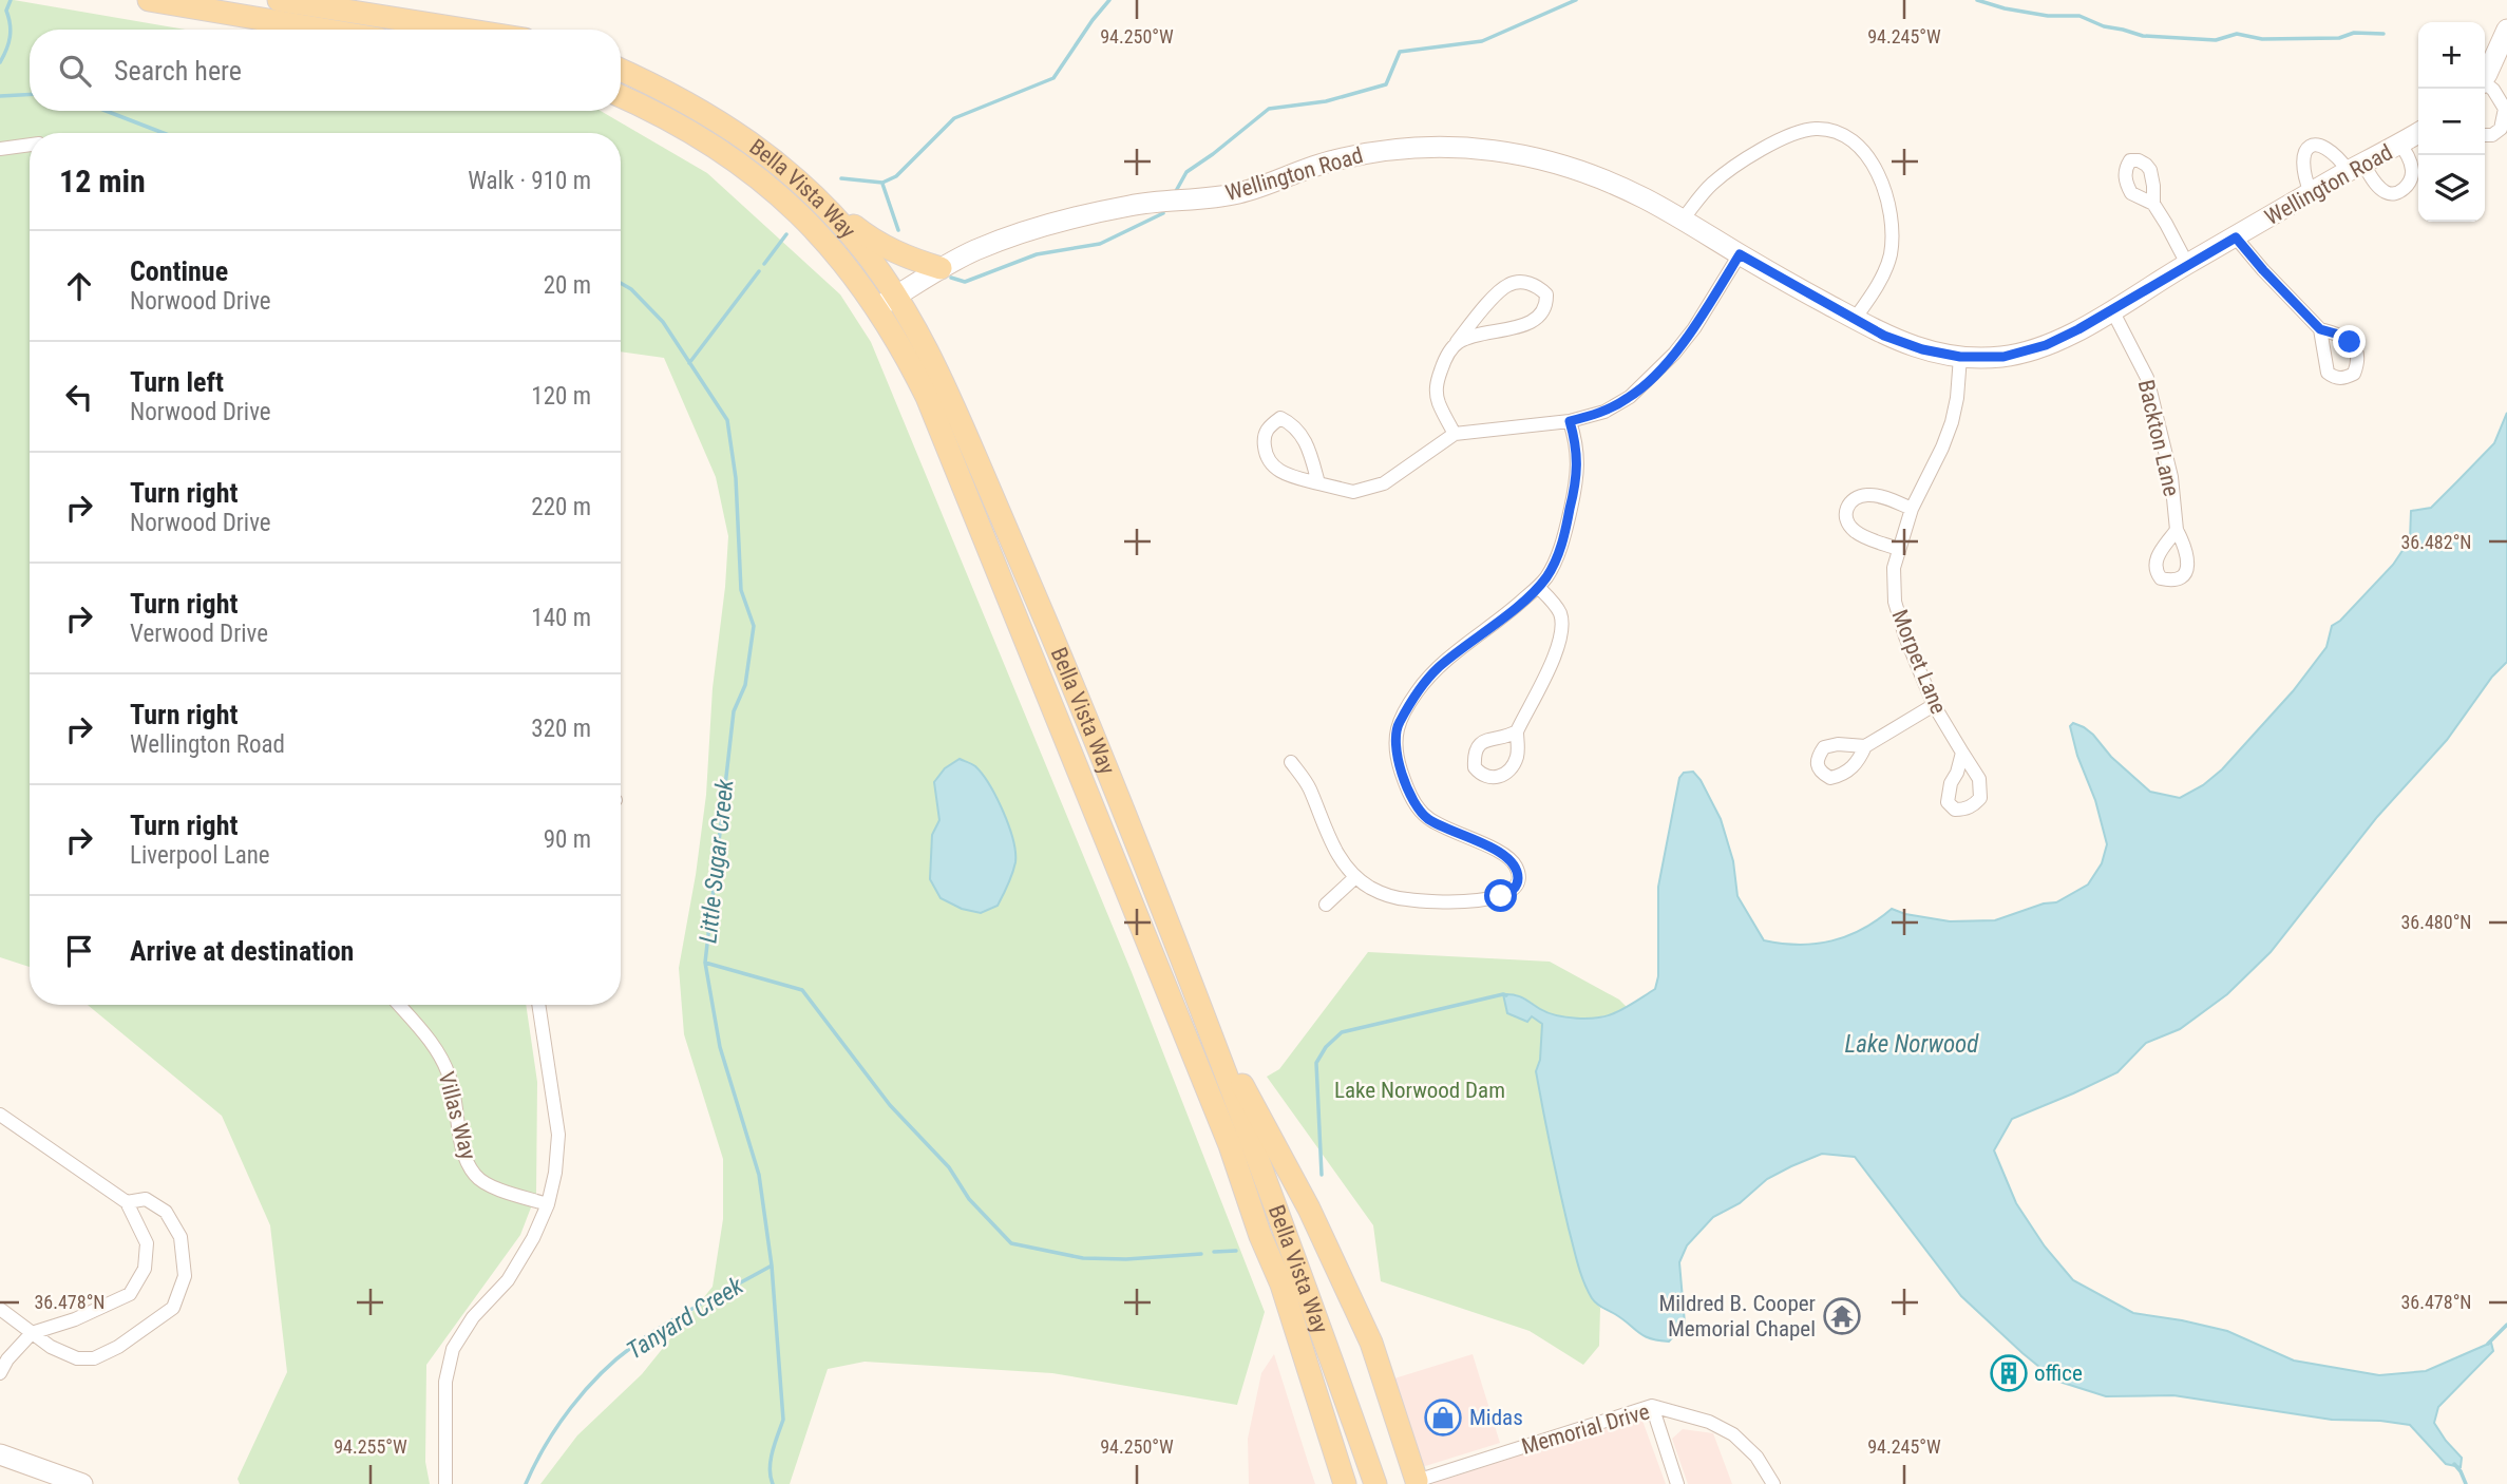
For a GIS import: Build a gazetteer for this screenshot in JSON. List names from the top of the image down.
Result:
{
  "streets": {
    "main road": ["Bella Vista Way"],
    "street": [
      "Wellington Road",
      "Backton Lane",
      "Morpet Lane",
      "Villas Way",
      "Memorial Drive"
    ]
  },
  "crossings": [
    ["Wellington Road", "Bella Vista Way"],
    ["Wellington Road", "Backton Lane"],
    ["Wellington Road", "Morpet Lane"]
  ],
  "water": ["Little Sugar Creek", "Lake Norwood", "Tanyard Creek"],
  "parks": ["Lake Norwood Dam"],
  "places": {
    "temple": ["Mildred B. Cooper Memorial Chapel"],
    "building": ["office"],
    "shop": ["Midas"]
  },
  "page": {
    "map_buttons": ["+", "−"],
    "search": "Search here",
    "heading": ["12 min", "Walk · 910 m"],
    "list": [
      ["Continue", "Norwood Drive", "20 m"],
      ["Turn left", "Norwood Drive", "120 m"],
      ["Turn right", "Norwood Drive", "220 m"],
      ["Turn right", "Verwood Drive", "140 m"],
      ["Turn right", "Wellington Road", "320 m"],
      ["Turn right", "Liverpool Lane", "90 m"],
      "Arrive at destination"
    ]
  },
  "coordinates": [
    "94.250°W",
    "94.245°W",
    "36.482°N",
    "36.480°N",
    "36.478°N",
    "94.255°W"
  ]
}
